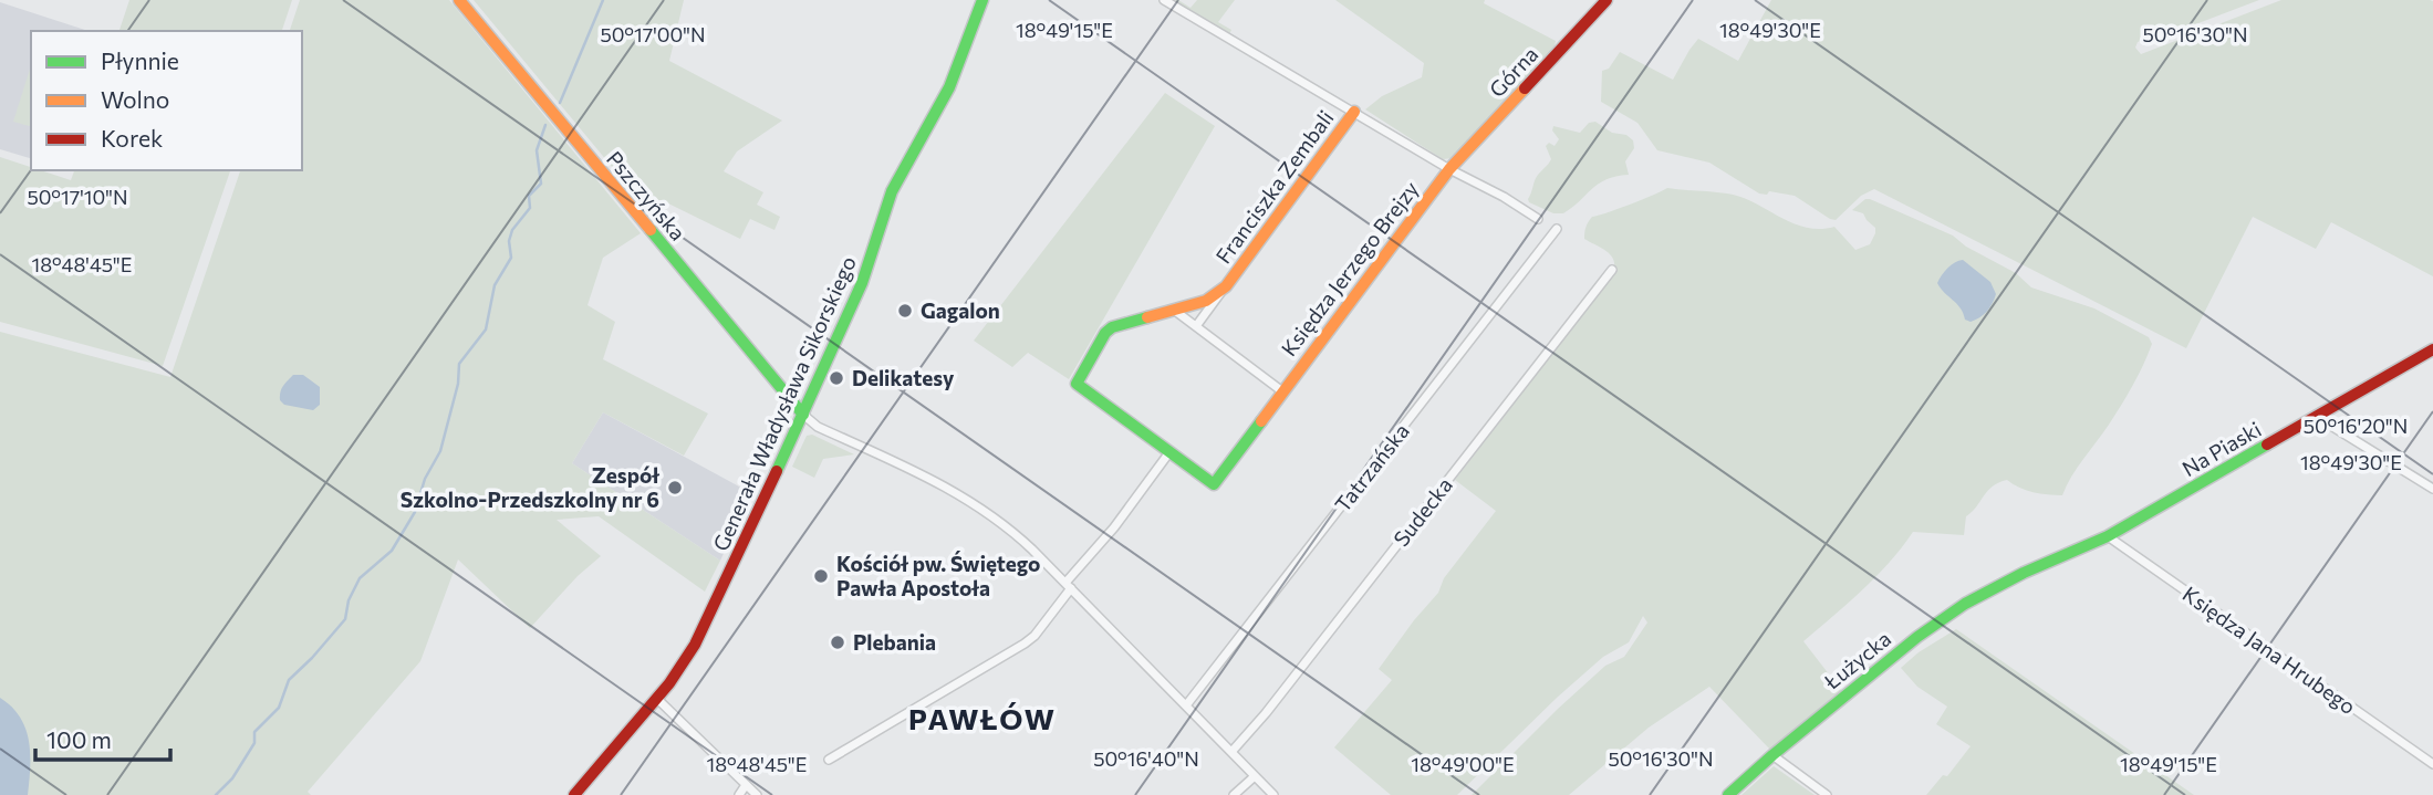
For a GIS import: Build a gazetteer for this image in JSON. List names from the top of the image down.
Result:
{
  "streets": {
    "street": [
      "Górna",
      "Franciszka Zembali",
      "Pszczyńska",
      "Księdza Jerzego Brejzy",
      "Generała Władysława Sikorskiego",
      "Na Piaski",
      "Tatrzańska",
      "Sudecka",
      "Księdza Jana Hrubego",
      "Łużycka"
    ]
  },
  "crossings": [
    ["Górna", "Franciszka Zembali"],
    ["Górna", "Księdza Jerzego Brejzy"],
    ["Franciszka Zembali", "Księdza Jerzego Brejzy"],
    ["Pszczyńska", "Generała Władysława Sikorskiego"],
    ["Na Piaski", "Księdza Jana Hrubego"],
    ["Na Piaski", "Łużycka"]
  ],
  "districts": ["PAWŁÓW"],
  "places": [
    "Gagalon",
    "Delikatesy",
    "Zespół Szkolno-Przedszkolny nr 6",
    "Kościół pw. Świętego Pawła Apostoła",
    "Plebania"
  ],
  "legend": ["Płynnie", "Wolno", "Korek"],
  "scale_bar": "100 m",
  "coordinates": [
    "18°49'15\"E",
    "18°49'30\"E",
    "50°17'00\"N",
    "50°16'30\"N",
    "50°17'10\"N",
    "18°48'45\"E",
    "50°16'20\"N",
    "50°16'40\"N",
    "18°49'00\"E"
  ]
}
